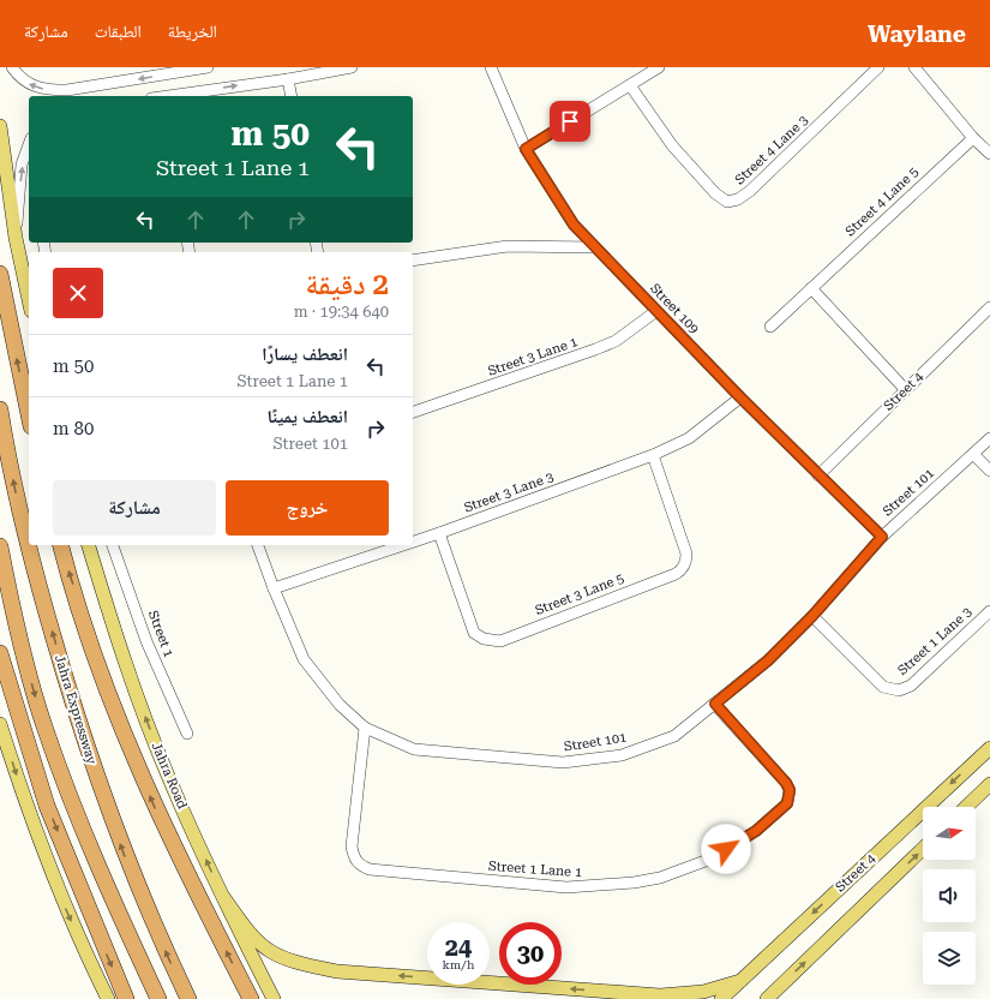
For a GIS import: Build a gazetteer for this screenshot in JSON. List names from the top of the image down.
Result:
{
  "streets": {
    "highway": ["Jahra Expressway"],
    "main road": ["Street 4", "Jahra Road"],
    "street": [
      "Street 4 Lane 3",
      "Street 4 Lane 5",
      "Street 109",
      "Street 3 Lane 1",
      "Street 3 Lane 3",
      "Street 101",
      "Street 3 Lane 5",
      "Street 1",
      "Street 1 Lane 3",
      "Street 1 Lane 1"
    ]
  },
  "crossings": [
    ["Street 109", "Street 3 Lane 1"],
    ["Street 109", "Street 4"],
    ["Street 109", "Street 3 Lane 3"],
    ["Street 109", "Street 101"],
    ["Street 3 Lane 3", "Street 101"],
    ["Street 3 Lane 3", "Street 3 Lane 5"],
    ["Street 101", "Street 1 Lane 3"],
    ["Street 101", "Street 1 Lane 1"]
  ],
  "one_way": ["Street 4", "Jahra Road"],
  "north": "right",
  "page": {
    "header": "Waylane",
    "nav": ["الخريطة", "الطبقات", "مشاركة"],
    "turn": ["50 m", "Street 1 Lane 1"],
    "heading": ["2 دقيقة", "640 m · 19:34"],
    "list": [
      {
        "name": "انعطف يسارًا",
        "note": "Street 1 Lane 1",
        "value": "50 m"
      },
      {
        "name": "انعطف يمينًا",
        "note": "Street 101",
        "value": "80 m"
      }
    ],
    "buttons": ["خروج", "مشاركة"],
    "speed": "24 km/h",
    "limit": "30"
  }
}
